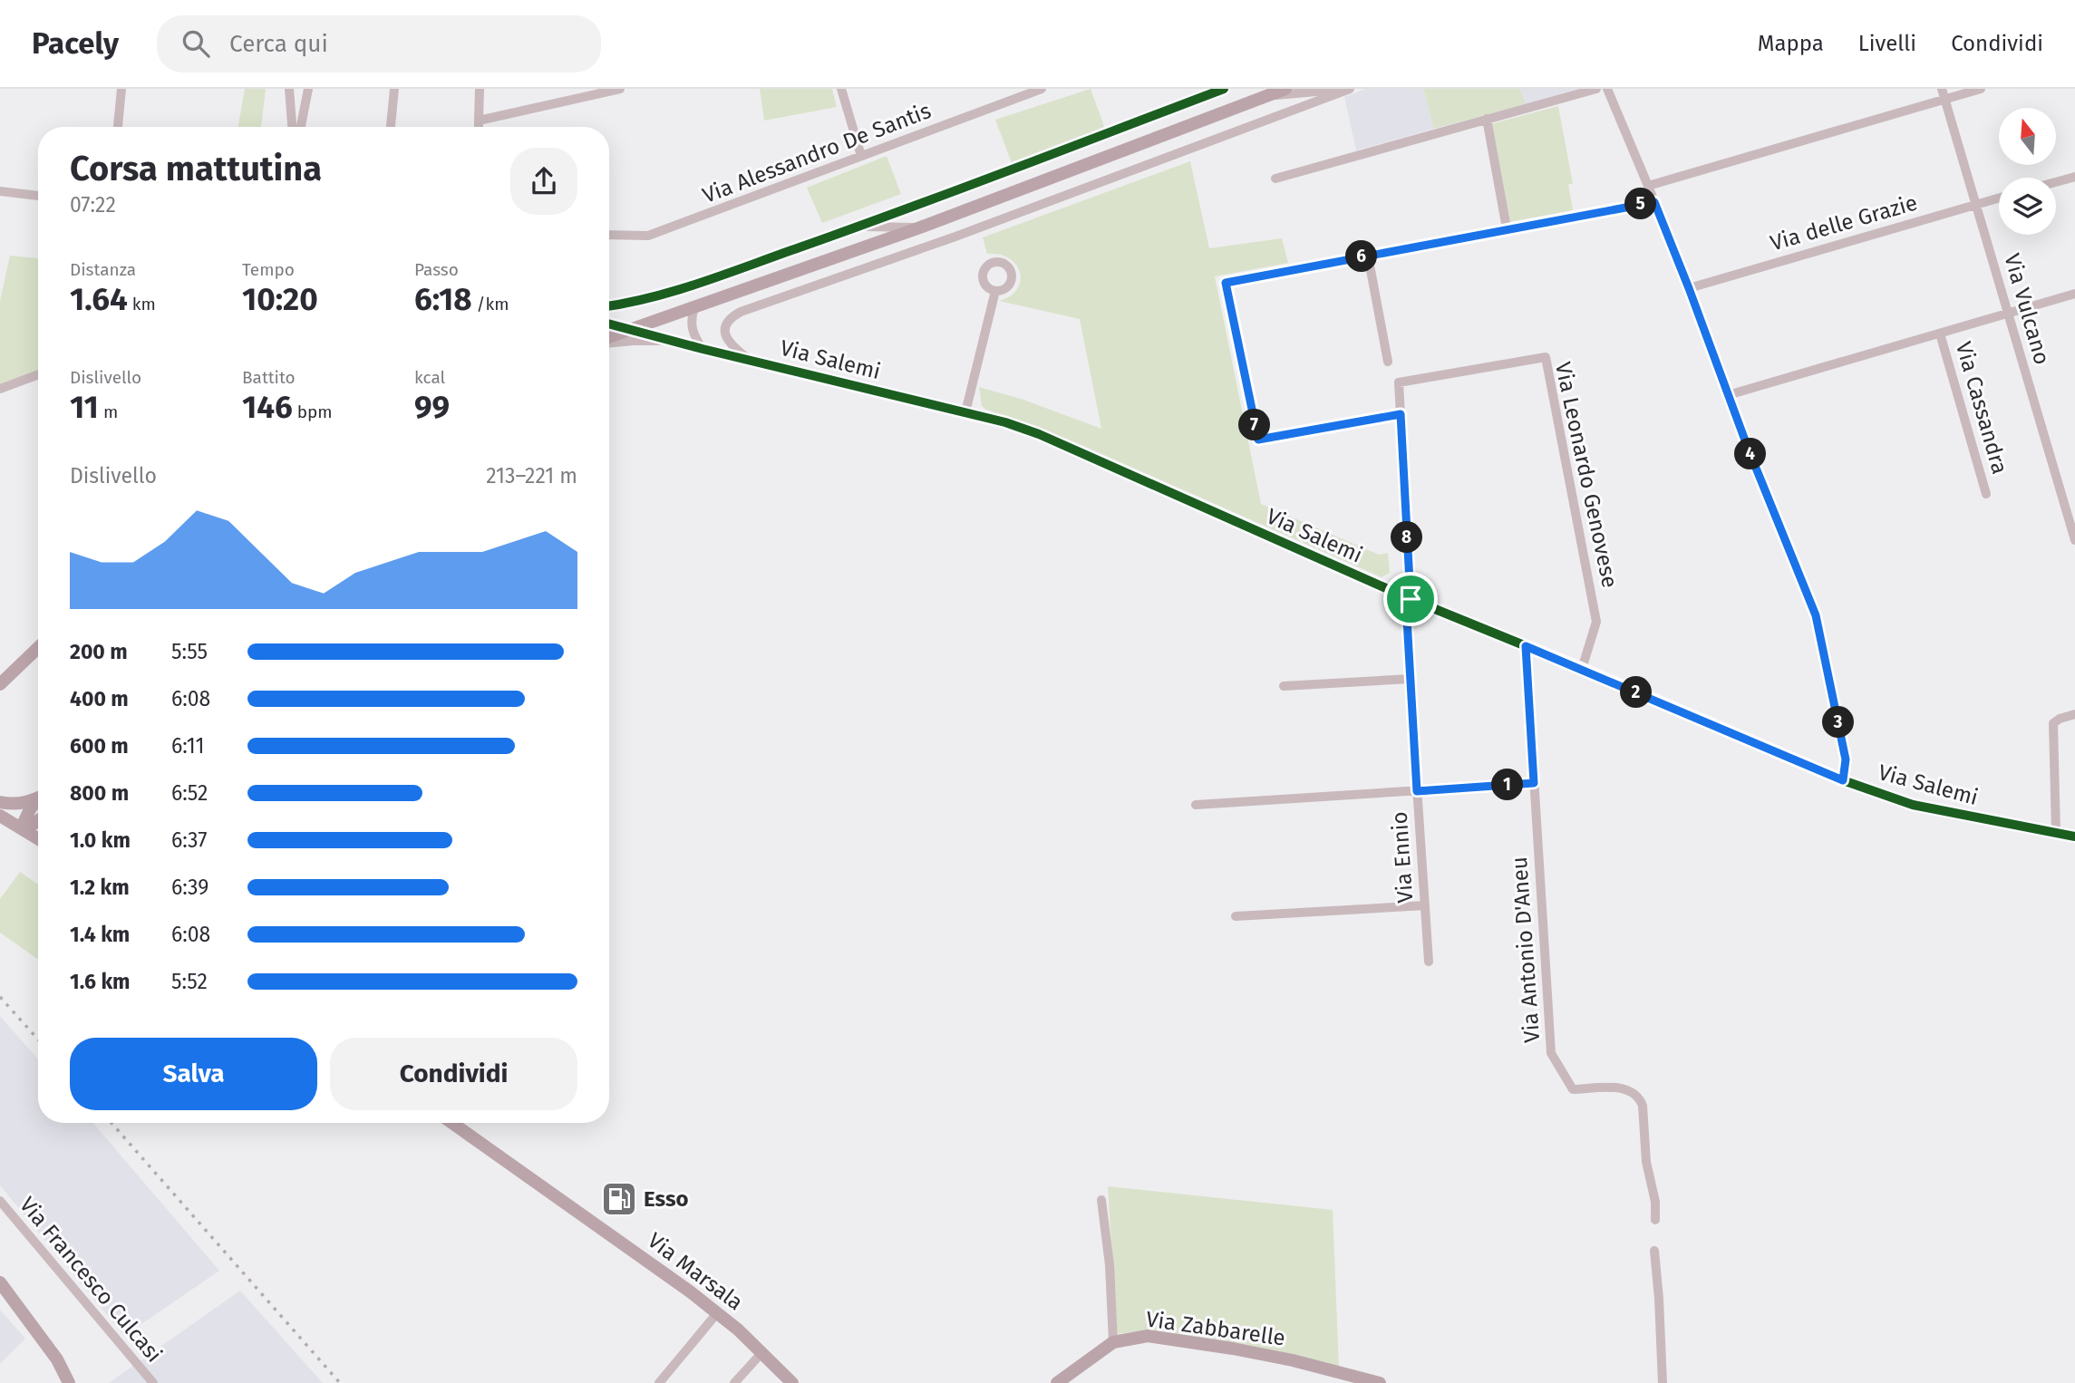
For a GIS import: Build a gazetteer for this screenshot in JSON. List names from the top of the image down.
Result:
{
  "streets": {
    "main road": ["Via Marsala", "Via Zabbarelle"],
    "street": [
      "Via Alessandro De Santis",
      "Via delle Grazie",
      "Via Vulcano",
      "Via Salemi",
      "Via Cassandra",
      "Via Leonardo Genovese",
      "Via Ennio",
      "Via Antonio D'Aneu",
      "Via Francesco Culcasi"
    ]
  },
  "crossings": [
    ["Via delle Grazie", "Via Vulcano"],
    ["Via Salemi", "Via Leonardo Genovese"],
    ["Via Salemi", "Via Ennio"],
    ["Via Salemi", "Via Antonio D'Aneu"],
    ["Via Leonardo Genovese", "Via Ennio"]
  ],
  "places": {
    "fuel station": ["Esso"]
  },
  "north": "top",
  "page": {
    "header": "Pacely",
    "search": "Cerca qui",
    "nav": ["Mappa", "Livelli", "Condividi"],
    "heading": ["Corsa mattutina", "07:22"],
    "pins": [
      "5",
      "6",
      "7",
      "4",
      "8",
      "2",
      "3",
      "1"
    ],
    "stats": [
      ["Distanza", "1.64 km"],
      ["Tempo", "10:20"],
      ["Passo", "6:18 /km"],
      ["Dislivello", "11 m"],
      ["Battito", "146 bpm"],
      ["kcal", "99"]
    ],
    "chart": ["Dislivello", "213–221 m"],
    "list": [
      {
        "name": "200 m",
        "note": "5:55"
      },
      {
        "name": "400 m",
        "note": "6:08"
      },
      {
        "name": "600 m",
        "note": "6:11"
      },
      {
        "name": "800 m",
        "note": "6:52"
      },
      {
        "name": "1.0 km",
        "note": "6:37"
      },
      {
        "name": "1.2 km",
        "note": "6:39"
      },
      {
        "name": "1.4 km",
        "note": "6:08"
      },
      {
        "name": "1.6 km",
        "note": "5:52"
      }
    ],
    "buttons": ["Salva", "Condividi"]
  }
}
